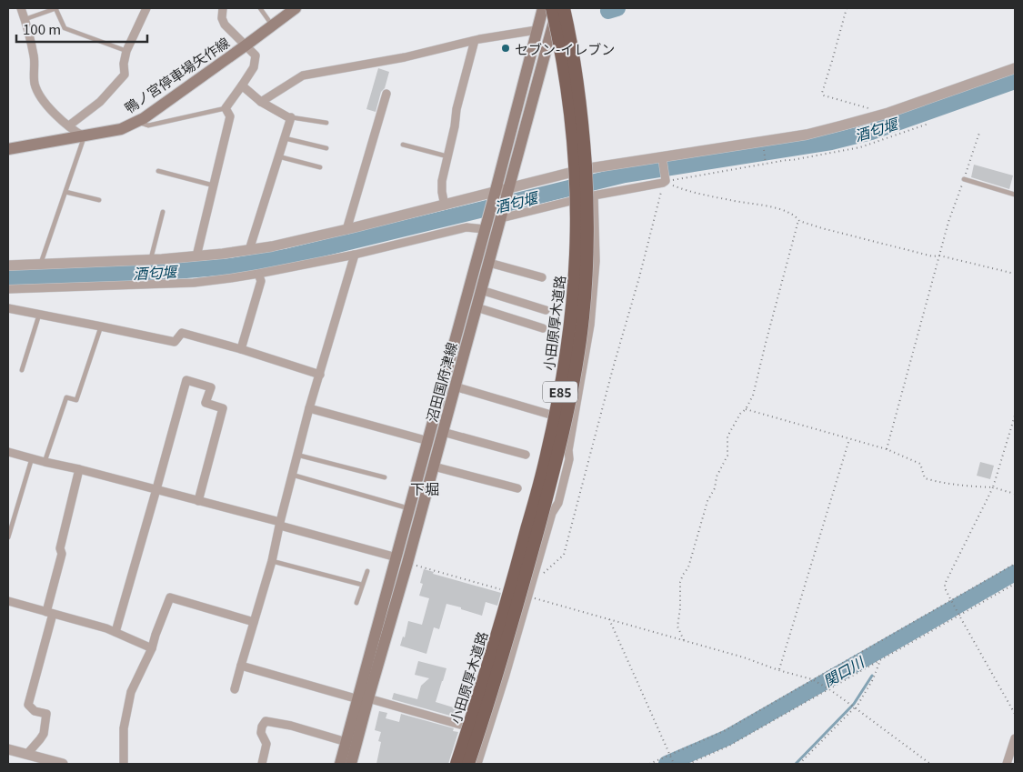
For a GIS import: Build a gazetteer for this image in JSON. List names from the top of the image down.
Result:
{
  "streets": {
    "highway": ["小田原厚木道路", "E85"],
    "main road": ["鴨ノ宮停車場矢作線", "沼田国府津線"]
  },
  "districts": ["下堀"],
  "water": ["酒匂堰", "関口川"],
  "places": ["セブン-イレブン"],
  "scale_bar": "100 m"
}
